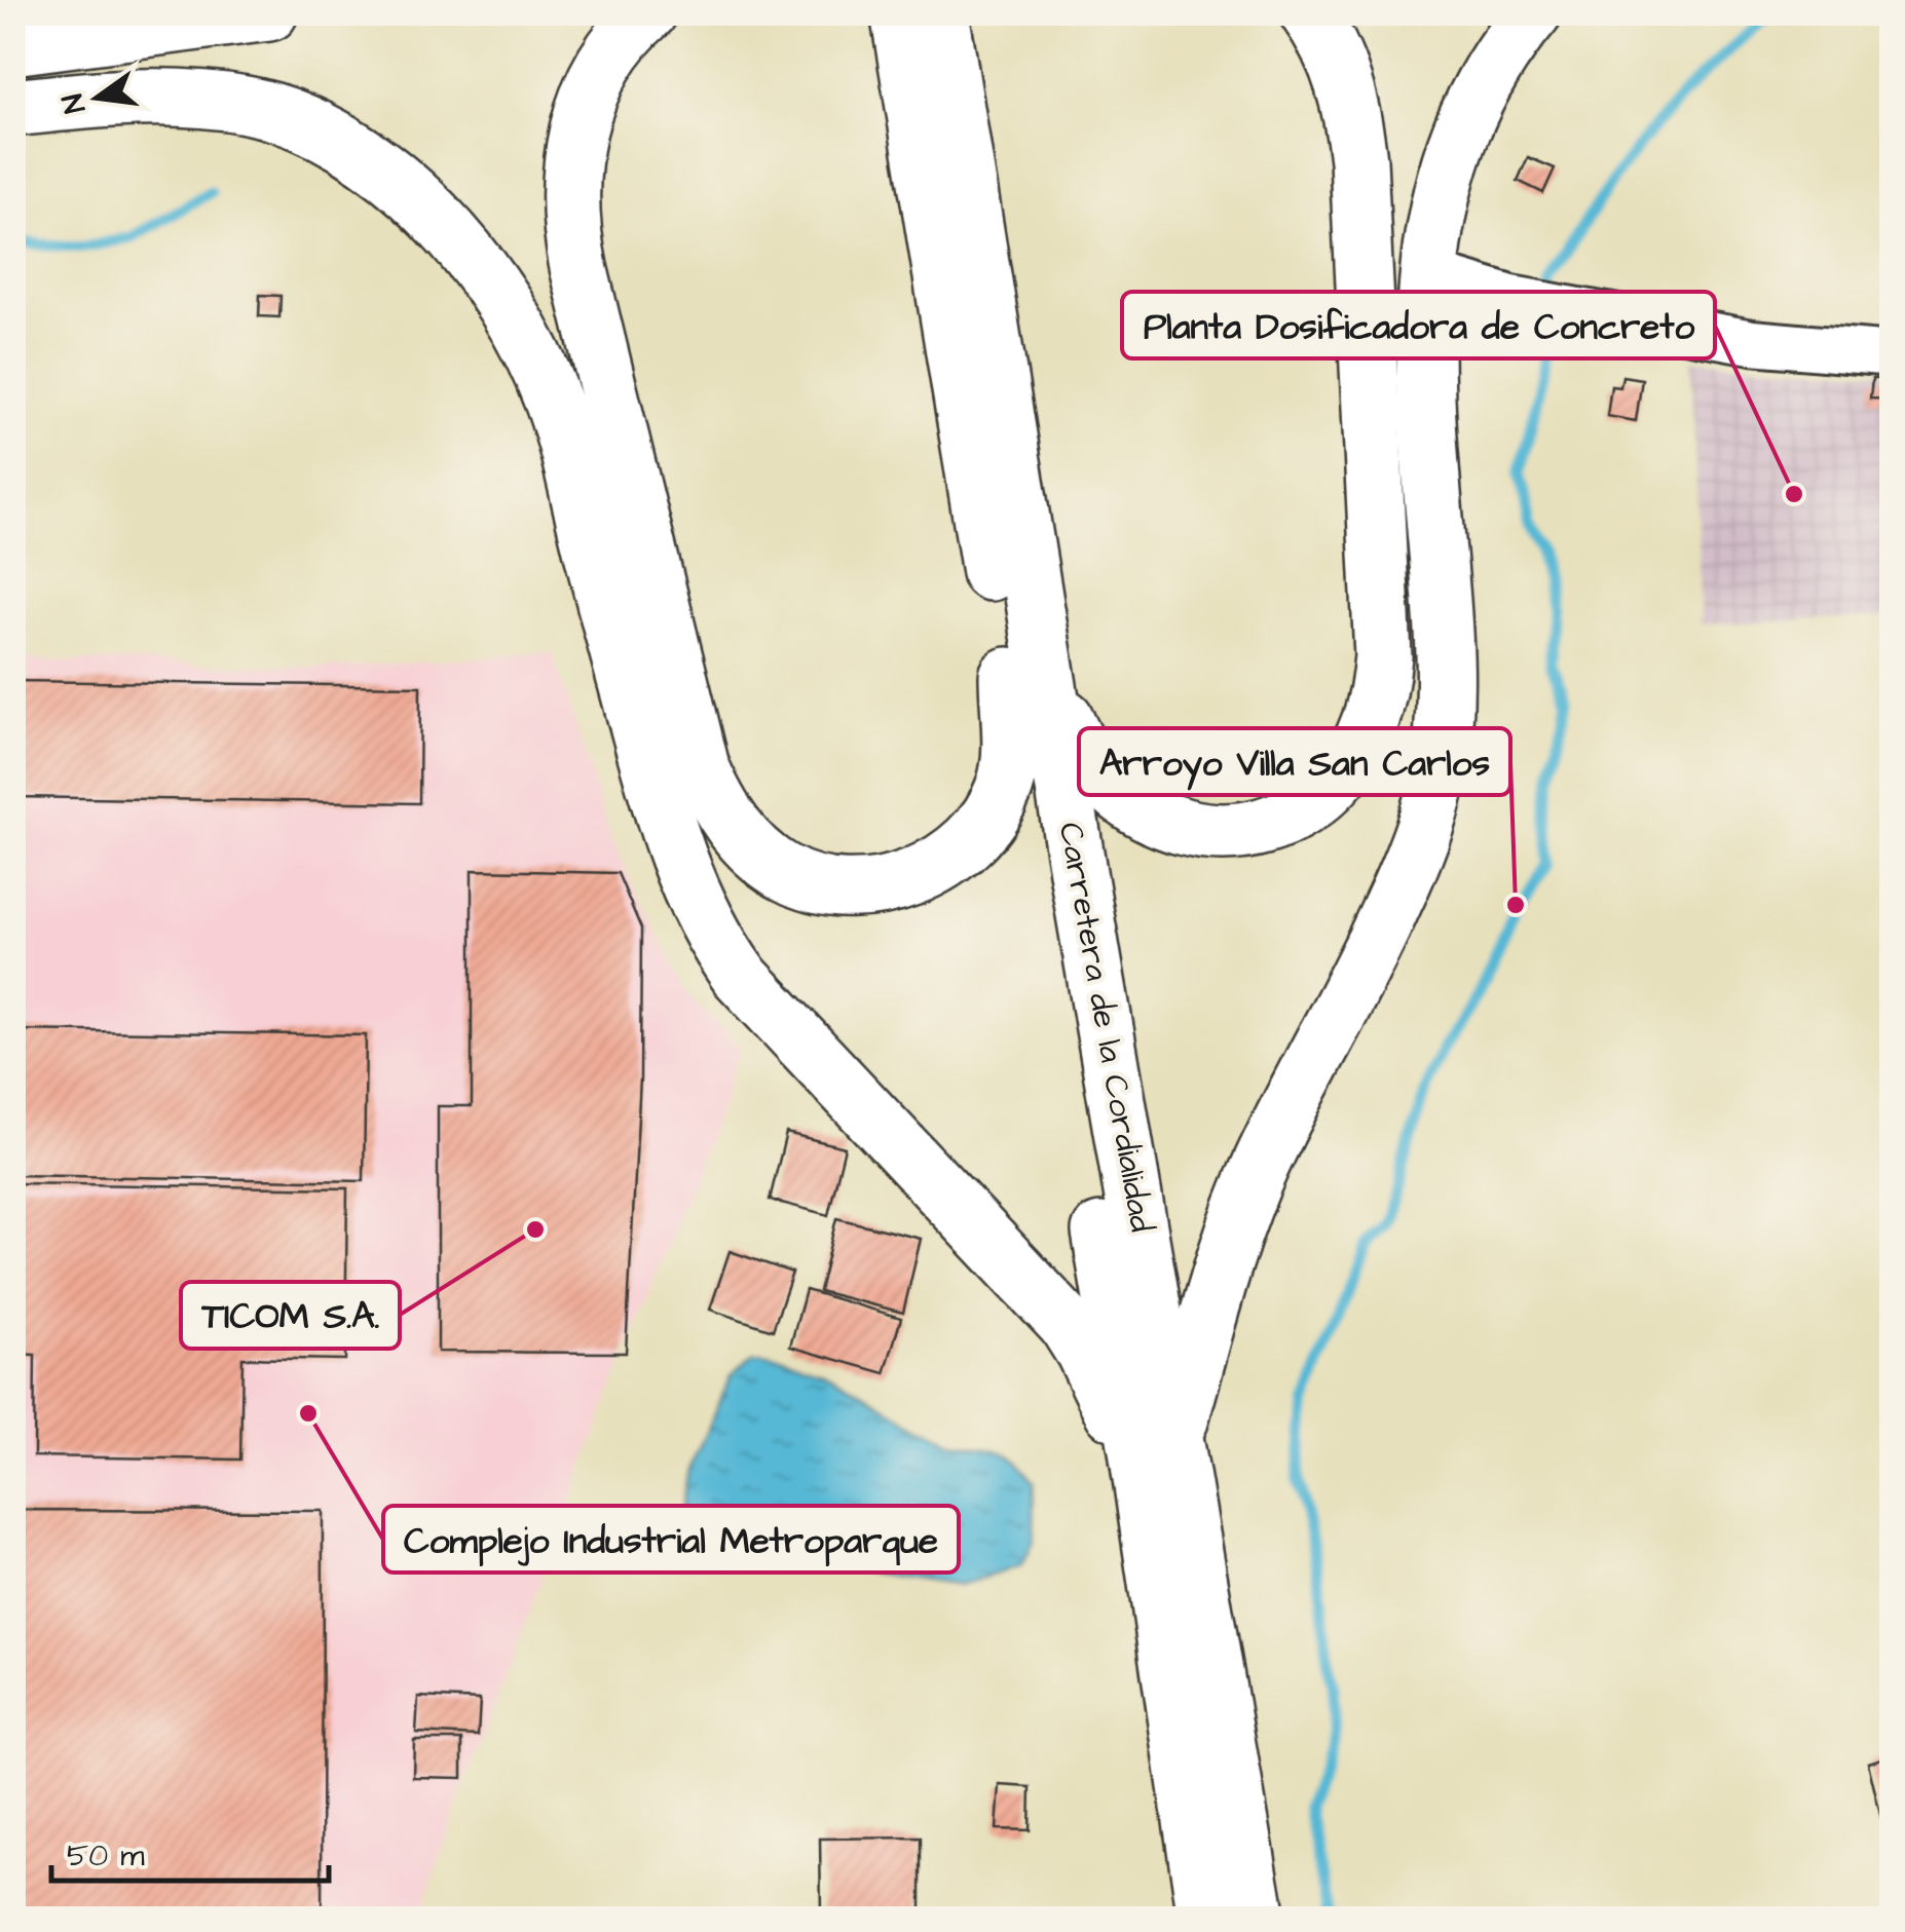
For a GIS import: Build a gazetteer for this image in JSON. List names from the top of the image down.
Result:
{
  "streets": {
    "highway": ["Carretera de la Cordialidad"]
  },
  "places": [
    "Planta Dosificadora de Concreto",
    "Arroyo Villa San Carlos",
    "TICOM S.A.",
    "Complejo Industrial Metroparque"
  ],
  "scale_bar": "50 m",
  "north": "left"
}
